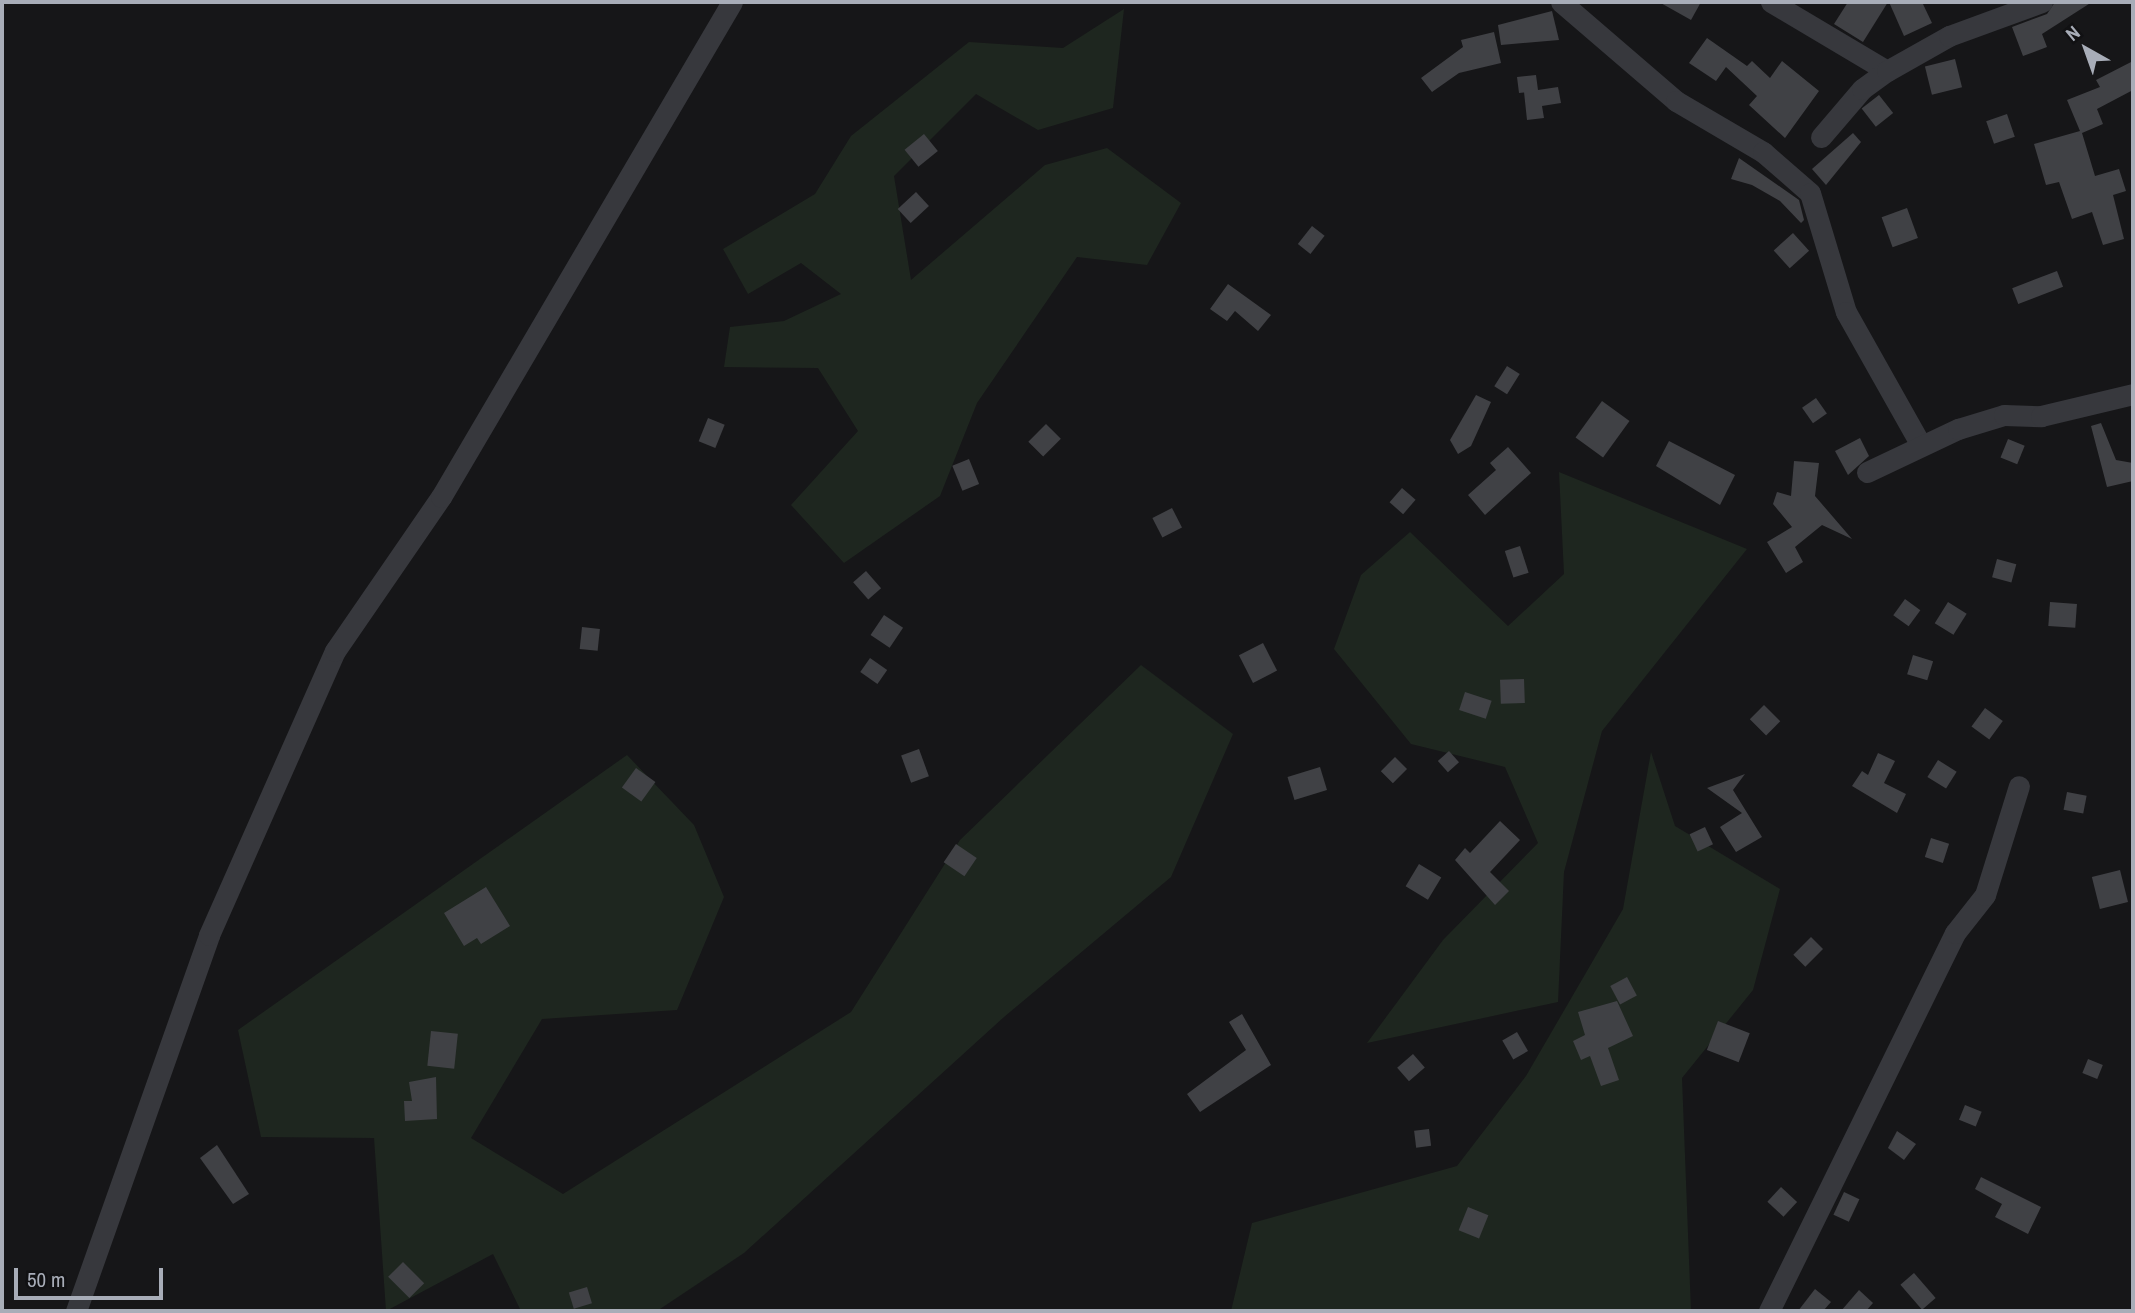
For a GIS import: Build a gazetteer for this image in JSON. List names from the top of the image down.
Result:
{
  "scale_bar": "50 m",
  "north": "top left"
}
